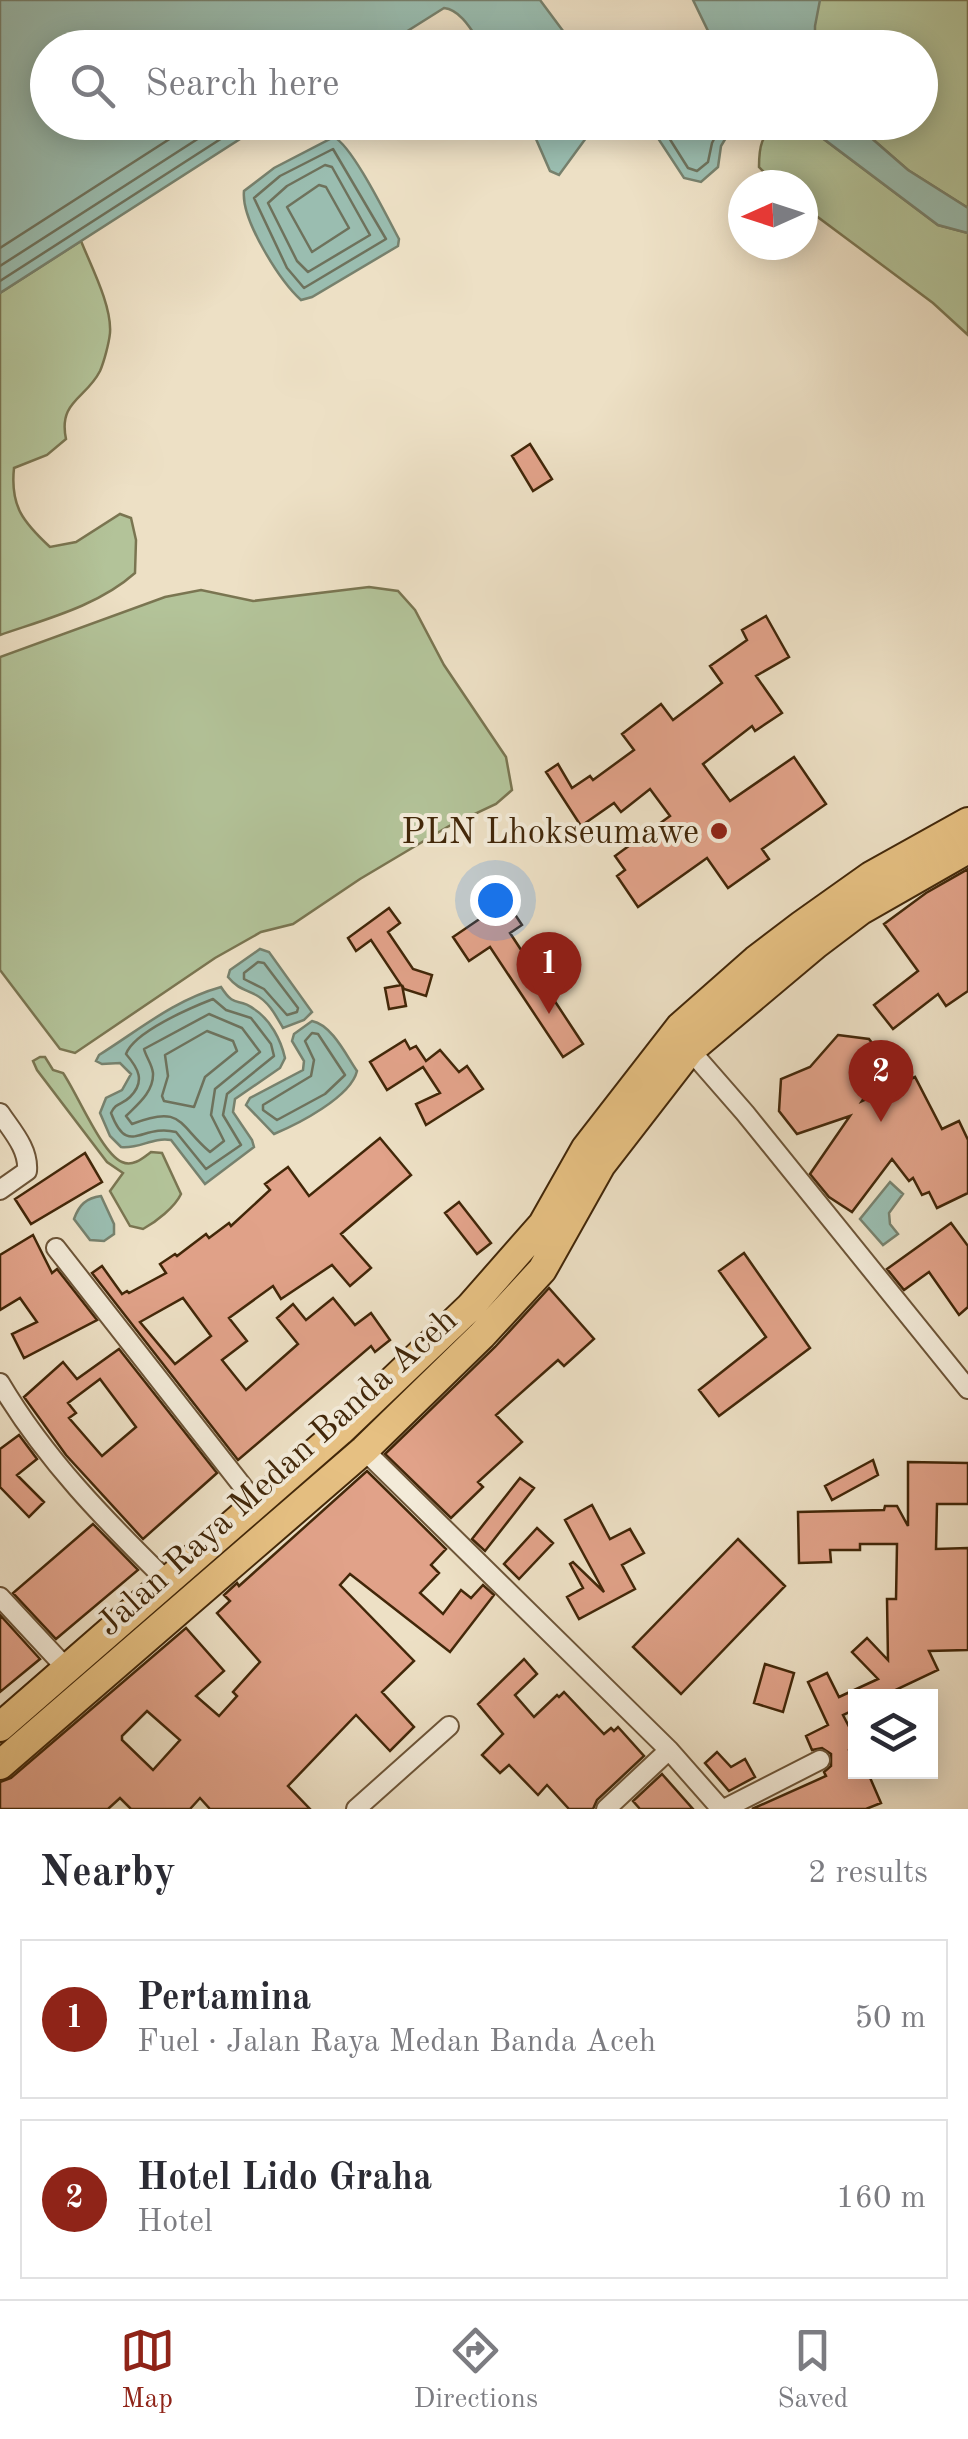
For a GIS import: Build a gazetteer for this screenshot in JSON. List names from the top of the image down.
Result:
{
  "streets": {
    "highway": ["Jalan Raya Medan Banda Aceh"]
  },
  "places": ["PLN Lhokseumawe"],
  "north": "left",
  "page": {
    "search": "Search here",
    "pins": ["1", "2"],
    "heading": ["Nearby", "2 results"],
    "list": [
      {
        "mark": "1",
        "name": "Pertamina",
        "note": "Fuel · Jalan Raya Medan Banda Aceh",
        "value": "50 m"
      },
      {
        "mark": "2",
        "name": "Hotel Lido Graha",
        "note": "Hotel",
        "value": "160 m"
      }
    ],
    "nav": ["Map", "Directions", "Saved"]
  }
}
